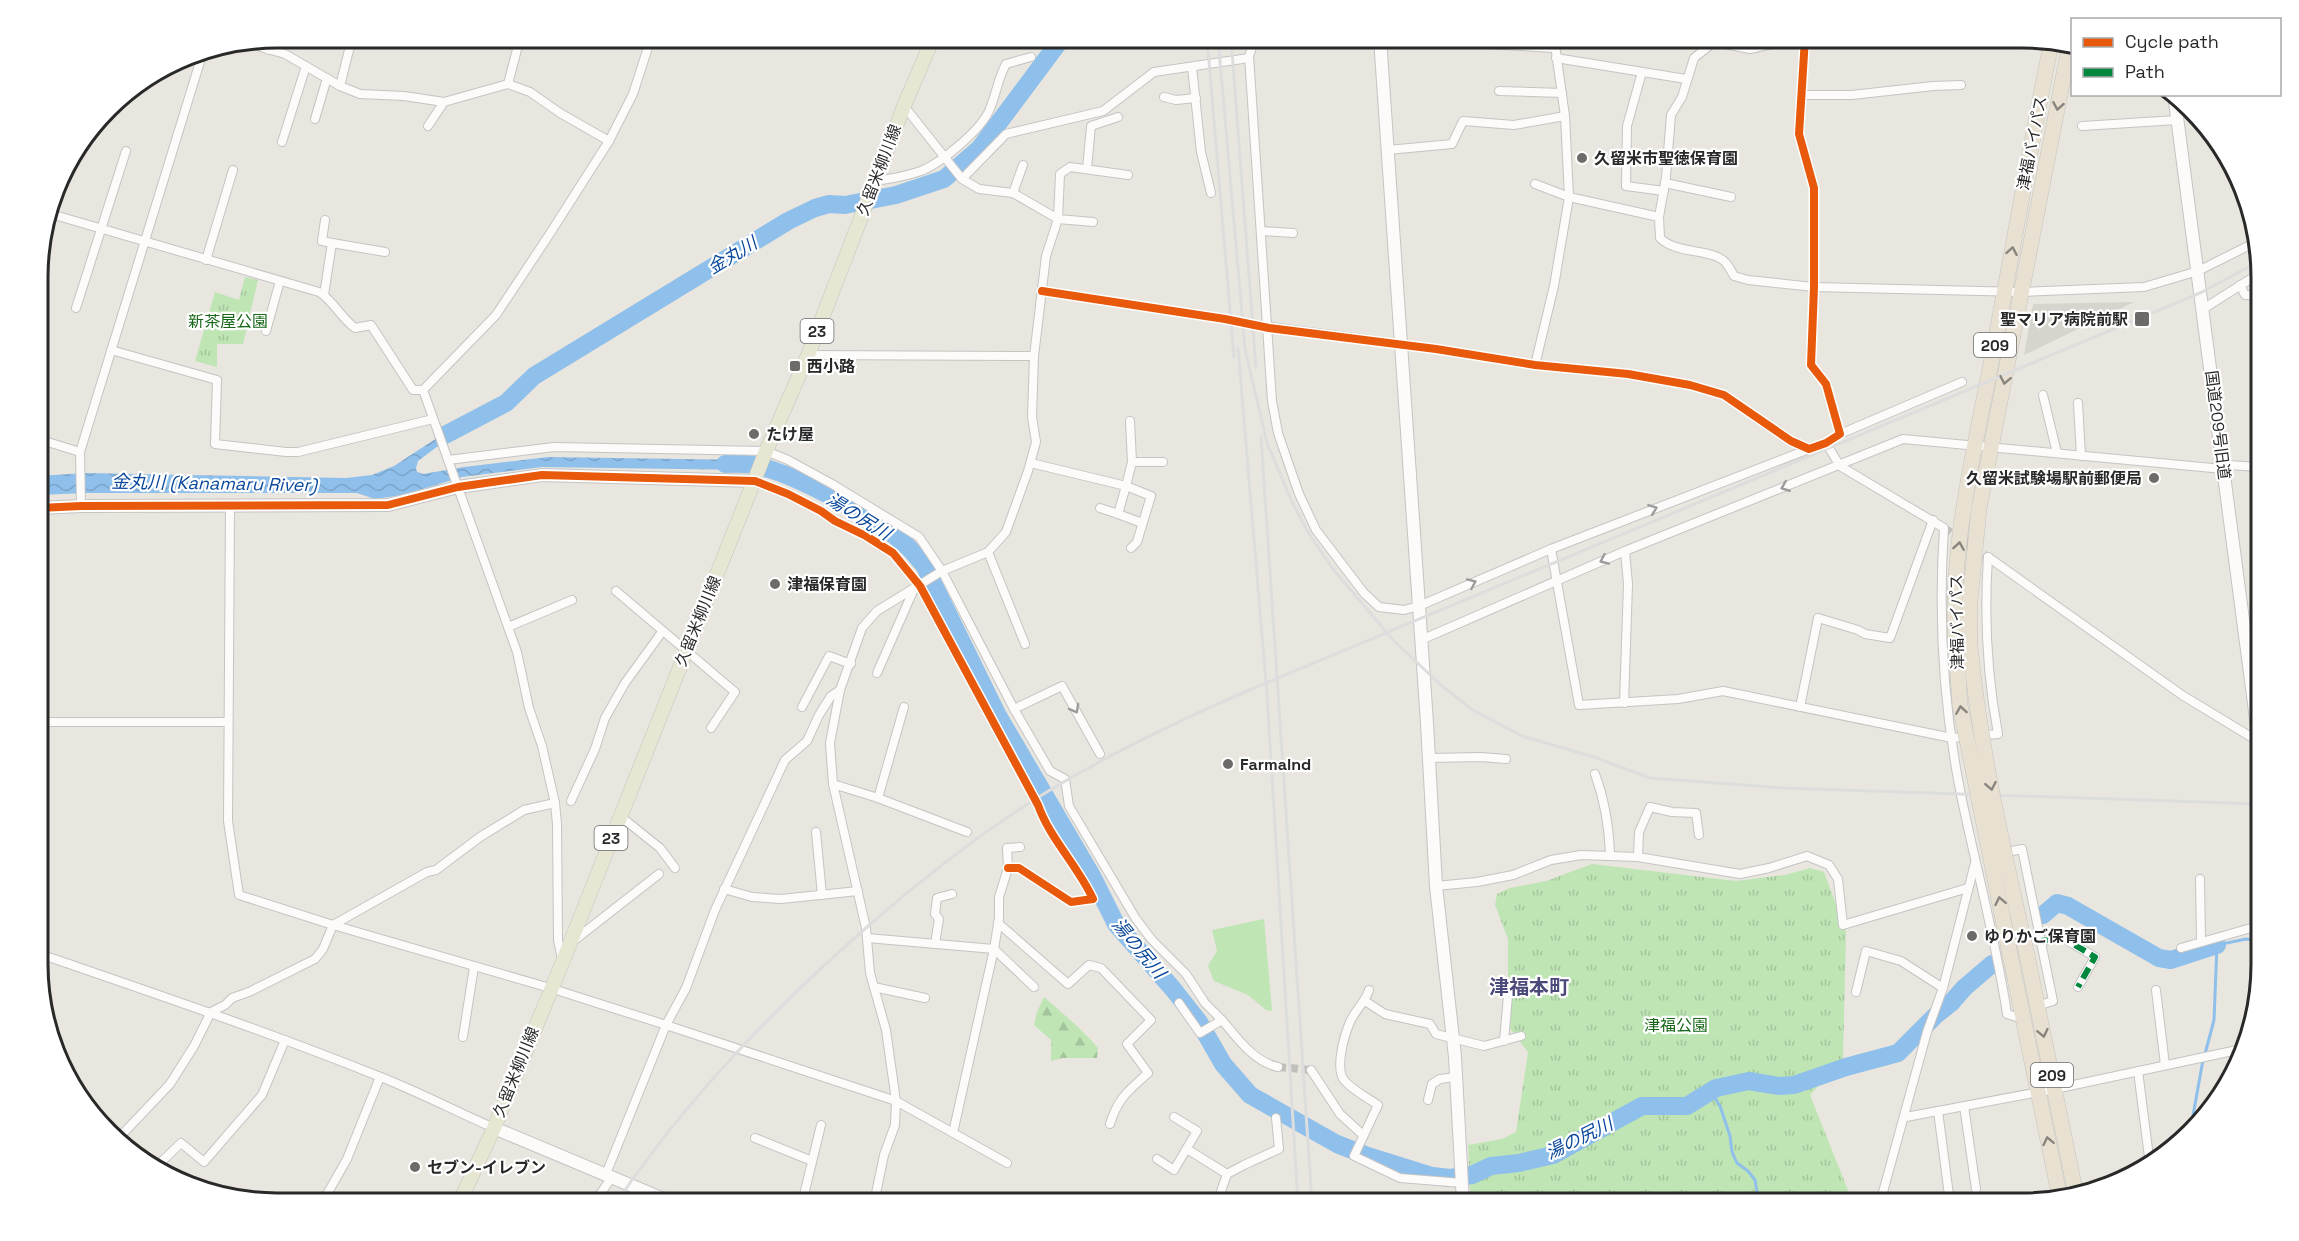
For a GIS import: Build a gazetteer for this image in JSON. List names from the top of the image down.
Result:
{
  "streets": {
    "highway": ["津福バイパス", "209"],
    "main road": ["久留米柳川線", "23"],
    "street": ["国道209号旧道"]
  },
  "districts": ["津福本町"],
  "water": ["金丸川", "金丸川 (Kanamaru River)", "湯の尻川"],
  "parks": ["新茶屋公園", "津福公園"],
  "places": {
    "other": [
      "久留米市聖徳保育園",
      "たけ屋",
      "久留米試験場駅前郵便局",
      "津福保育園",
      "Farmalnd",
      "ゆりかご保育園",
      "セブン-イレブン"
    ],
    "transit": ["聖マリア病院前駅", "西小路"]
  },
  "legend": ["Cycle path", "Path"]
}
